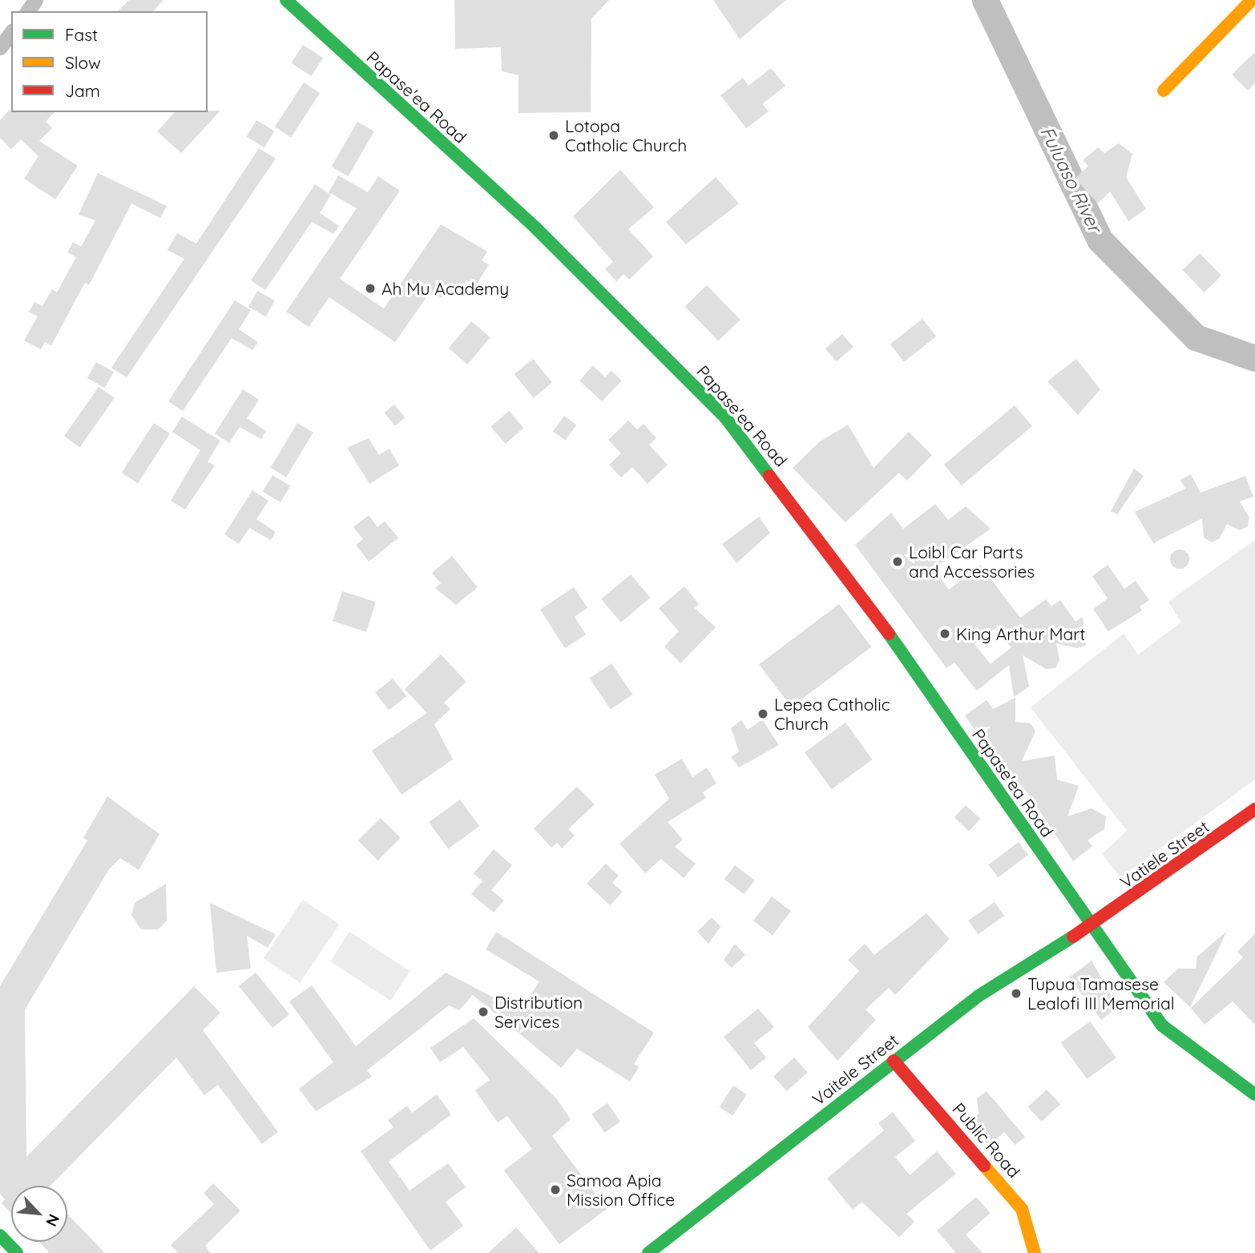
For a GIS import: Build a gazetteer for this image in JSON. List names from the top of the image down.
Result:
{
  "streets": {
    "main road": [
      "Papase'ea Road",
      "Vatiele Street",
      "Vaitele Street",
      "Public Road"
    ]
  },
  "crossings": [
    ["Papase'ea Road", "Vatiele Street"],
    ["Papase'ea Road", "Vaitele Street"],
    ["Vatiele Street", "Vaitele Street"],
    ["Vaitele Street", "Public Road"]
  ],
  "water": ["Fuluaso River"],
  "places": [
    "Lotopa Catholic Church",
    "Ah Mu Academy",
    "Loibl Car Parts and Accessories",
    "King Arthur Mart",
    "Lepea Catholic Church",
    "Tupua Tamasese Lealofi III Memorial",
    "Distribution Services",
    "Samoa Apia Mission Office"
  ],
  "legend": ["Fast", "Slow", "Jam"],
  "north": "bottom right"
}
